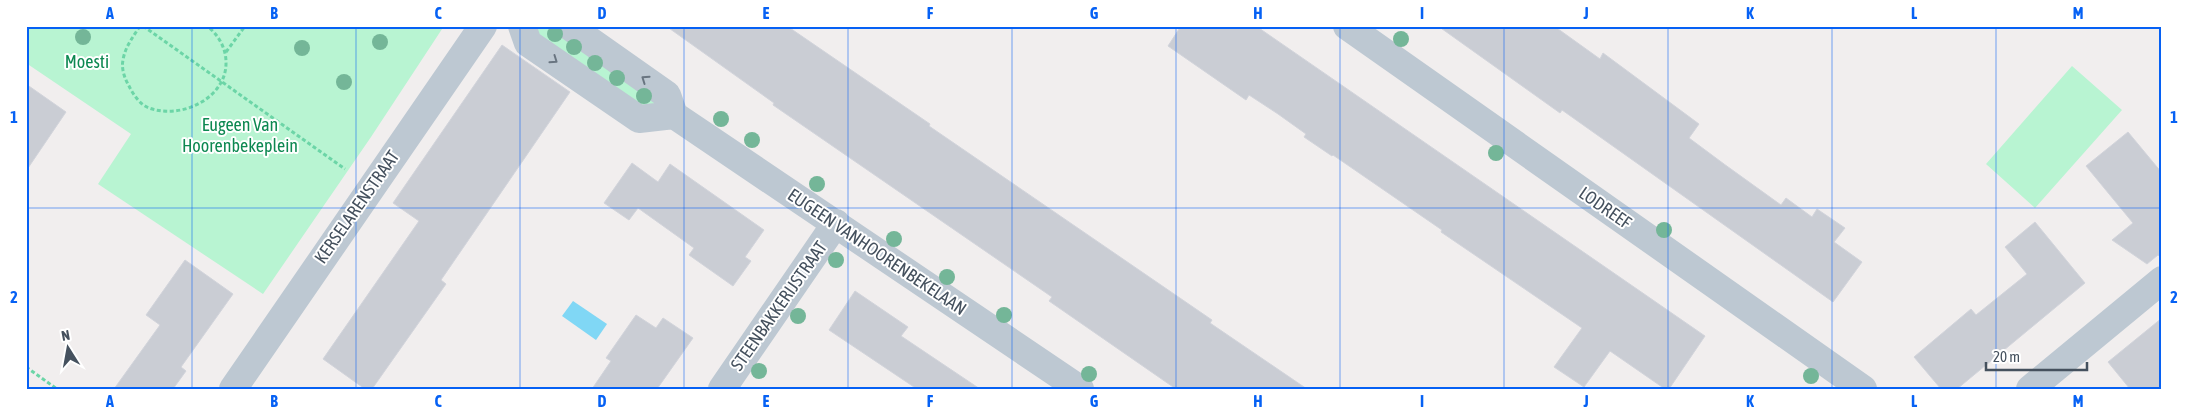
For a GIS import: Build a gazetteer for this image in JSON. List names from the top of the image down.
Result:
{
  "streets": {
    "street": [
      "KERSELARENSTRAAT",
      "LODREEF",
      "EUGEEN VANHOORENBEKELAAN",
      "STEENBAKKERIJSTRAAT"
    ]
  },
  "crossings": [
    ["EUGEEN VANHOORENBEKELAAN", "STEENBAKKERIJSTRAAT"]
  ],
  "parks": ["Moesti", "Eugeen Van Hoorenbekeplein"],
  "scale_bar": "20 m",
  "north": "top",
  "grid": {
    "columns": [
      "A",
      "B",
      "C",
      "D",
      "E",
      "F",
      "G",
      "H",
      "I",
      "J",
      "K",
      "L",
      "M"
    ],
    "rows": ["1", "2"]
  }
}
